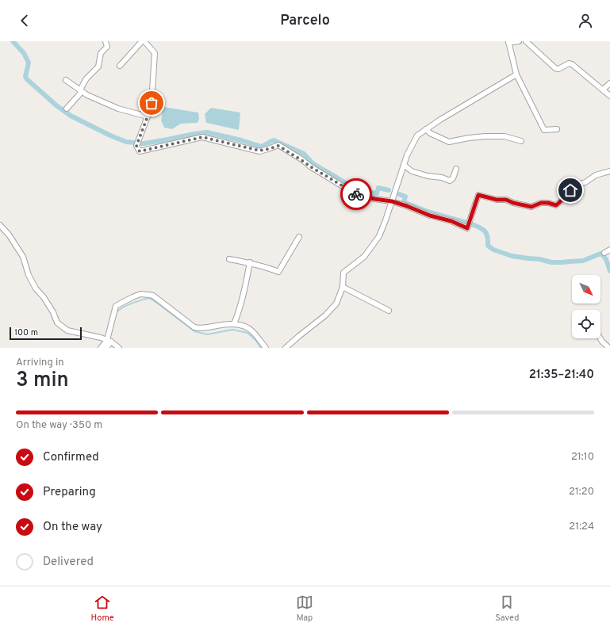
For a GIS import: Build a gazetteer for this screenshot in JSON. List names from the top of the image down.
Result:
{
  "scale_bar": "100 m",
  "north": "bottom right",
  "page": {
    "header": "Parcelo",
    "scale": "100 m",
    "heading": ["3 min", "Arriving in", "21:35–21:40"],
    "bar": "On the way · 350 m",
    "list": [
      ["Confirmed", "21:10"],
      ["Preparing", "21:20"],
      ["On the way", "21:24"],
      "Delivered"
    ],
    "tabs": ["Home", "Map", "Saved"]
  }
}
